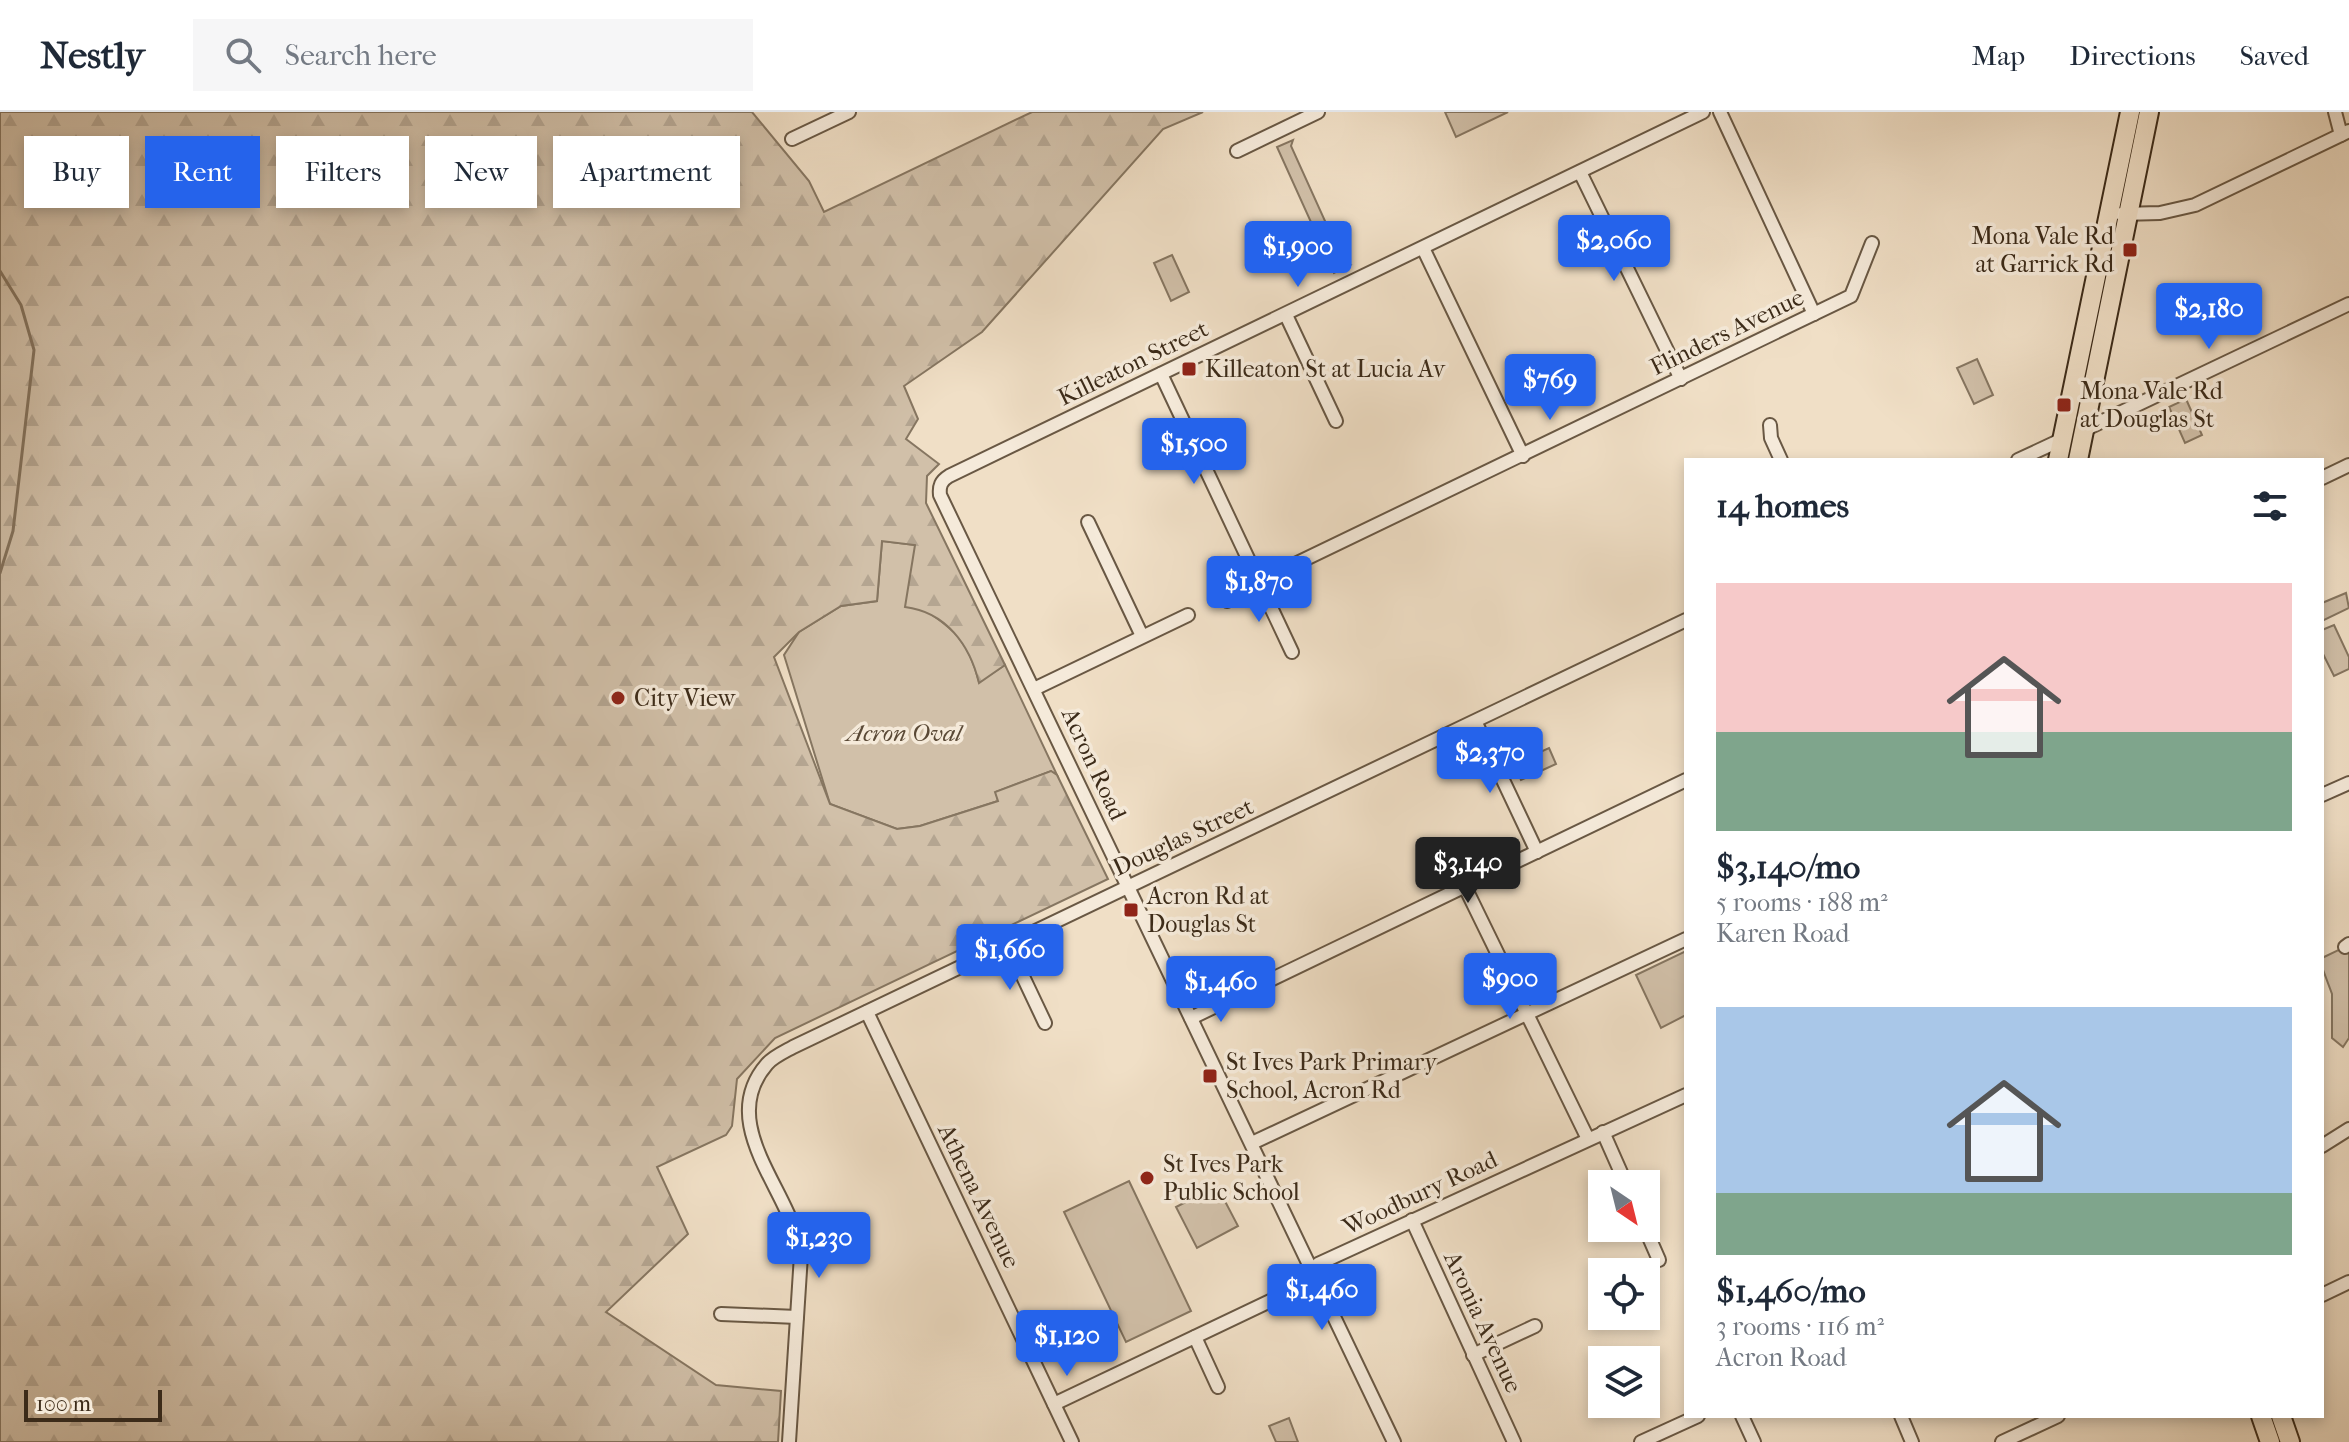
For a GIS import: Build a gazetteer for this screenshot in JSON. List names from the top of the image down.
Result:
{
  "streets": {
    "street": [
      "Flinders Avenue",
      "Killeaton Street",
      "Acron Road",
      "Douglas Street",
      "Woodbury Road",
      "Athena Avenue",
      "Aronia Avenue"
    ]
  },
  "crossings": [
    ["Killeaton Street", "Acron Road"],
    ["Acron Road", "Douglas Street"],
    ["Acron Road", "Woodbury Road"],
    ["Douglas Street", "Athena Avenue"],
    ["Woodbury Road", "Athena Avenue"],
    ["Woodbury Road", "Aronia Avenue"]
  ],
  "parks": ["Acron Oval"],
  "places": {
    "transit": [
      "Mona Vale Rd at Garrick Rd",
      "Killeaton St at Lucia Av",
      "Mona Vale Rd at Douglas St",
      "Acron Rd at Douglas St",
      "St Ives Park Primary School, Acron Rd"
    ],
    "other": ["City View", "St Ives Park Public School"]
  },
  "scale_bar": "100 m",
  "north": "bottom right",
  "page": {
    "header": "Nestly",
    "search": "Search here",
    "nav": ["Map", "Directions", "Saved"],
    "chip": [
      "Buy",
      "Rent",
      "Filters",
      "New",
      "Apartment"
    ],
    "price": [
      "$2,060",
      "$1,900",
      "$2,180",
      "$769",
      "$1,500",
      "$1,870",
      "$2,370",
      "$3,140",
      "$1,660",
      "$900",
      "$1,460",
      "$1,230",
      "$1,460",
      "$1,120"
    ],
    "heading": "14 homes",
    "list": [
      {
        "name": "$3,140/mo",
        "note": "5 rooms · 188 m² · Karen Road"
      },
      {
        "name": "$1,460/mo",
        "note": "3 rooms · 116 m² · Acron Road"
      }
    ],
    "scale": "100 m"
  }
}
